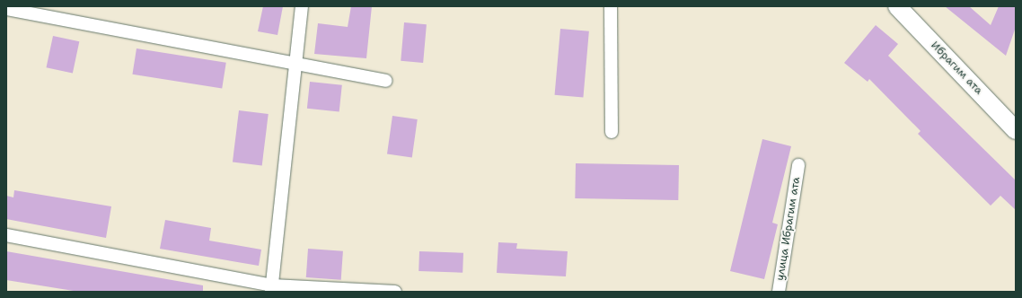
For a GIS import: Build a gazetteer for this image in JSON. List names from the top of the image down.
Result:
{
  "streets": {
    "street": ["Ибрагим ата", "улица Ибрагим ата"]
  }
}
